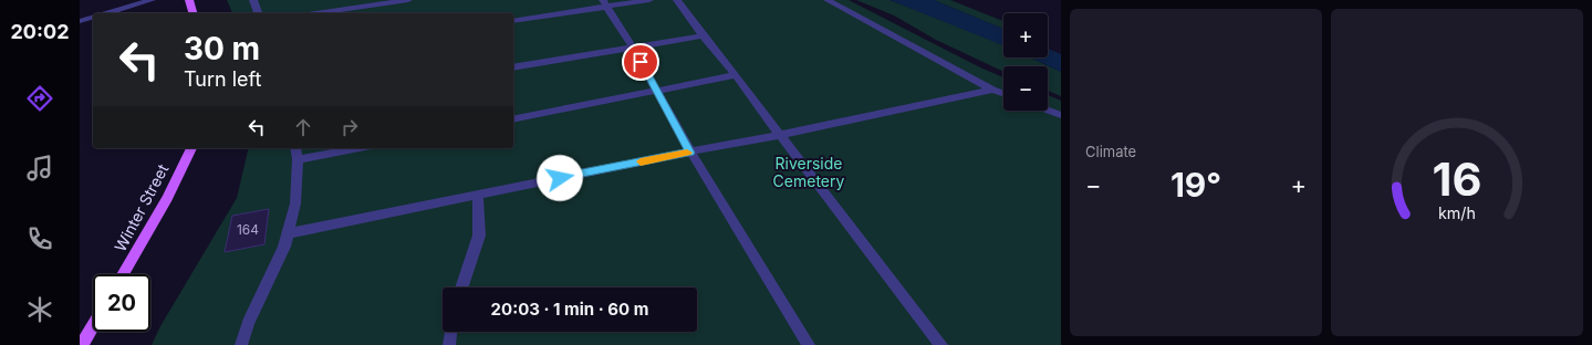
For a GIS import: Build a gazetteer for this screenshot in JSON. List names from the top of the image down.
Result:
{
  "streets": {
    "main road": ["Winter Street"]
  },
  "parks": ["Riverside Cemetery"],
  "house_numbers": ["164"],
  "page": {
    "tabs": "20:02",
    "tile": "Climate",
    "map_buttons": ["+", "−"],
    "turn": ["30 m", "Turn left"],
    "heat": ["−", "19°", "+"],
    "limit": "20",
    "trip": "20:03 · 1 min · 60 m",
    "gauge": ["16", "km/h"]
  }
}
